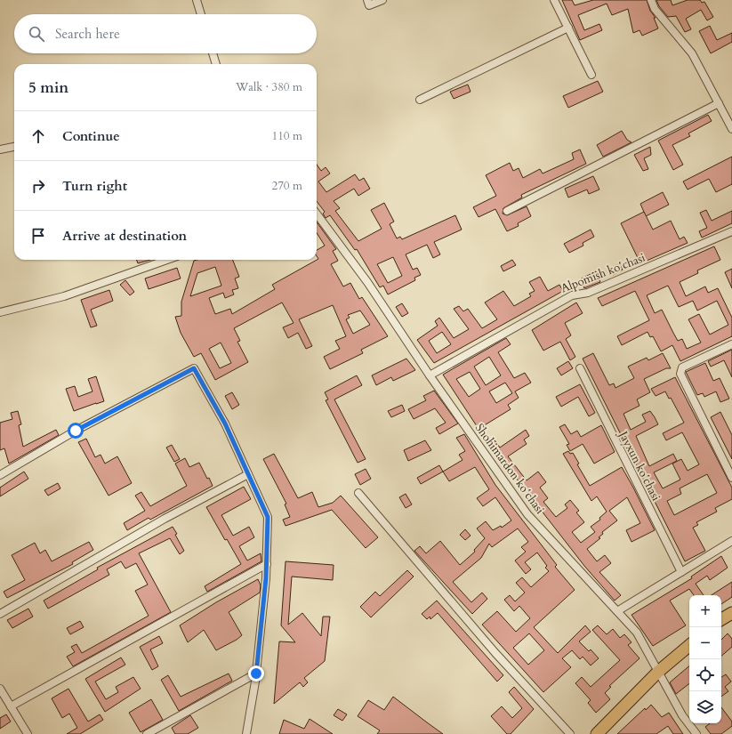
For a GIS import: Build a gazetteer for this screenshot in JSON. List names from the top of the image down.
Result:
{
  "streets": {
    "street": ["Alpomish koʻchasi", "Jayxun koʻchasi", "Shohimardon koʻchasi"]
  },
  "crossings": [
    ["Alpomish koʻchasi", "Shohimardon koʻchasi"]
  ],
  "page": {
    "search": "Search here",
    "heading": ["5 min", "Walk · 380 m"],
    "list": [
      ["Continue", "110 m"],
      ["Turn right", "270 m"],
      "Arrive at destination"
    ],
    "map_buttons": ["+", "−"]
  }
}
